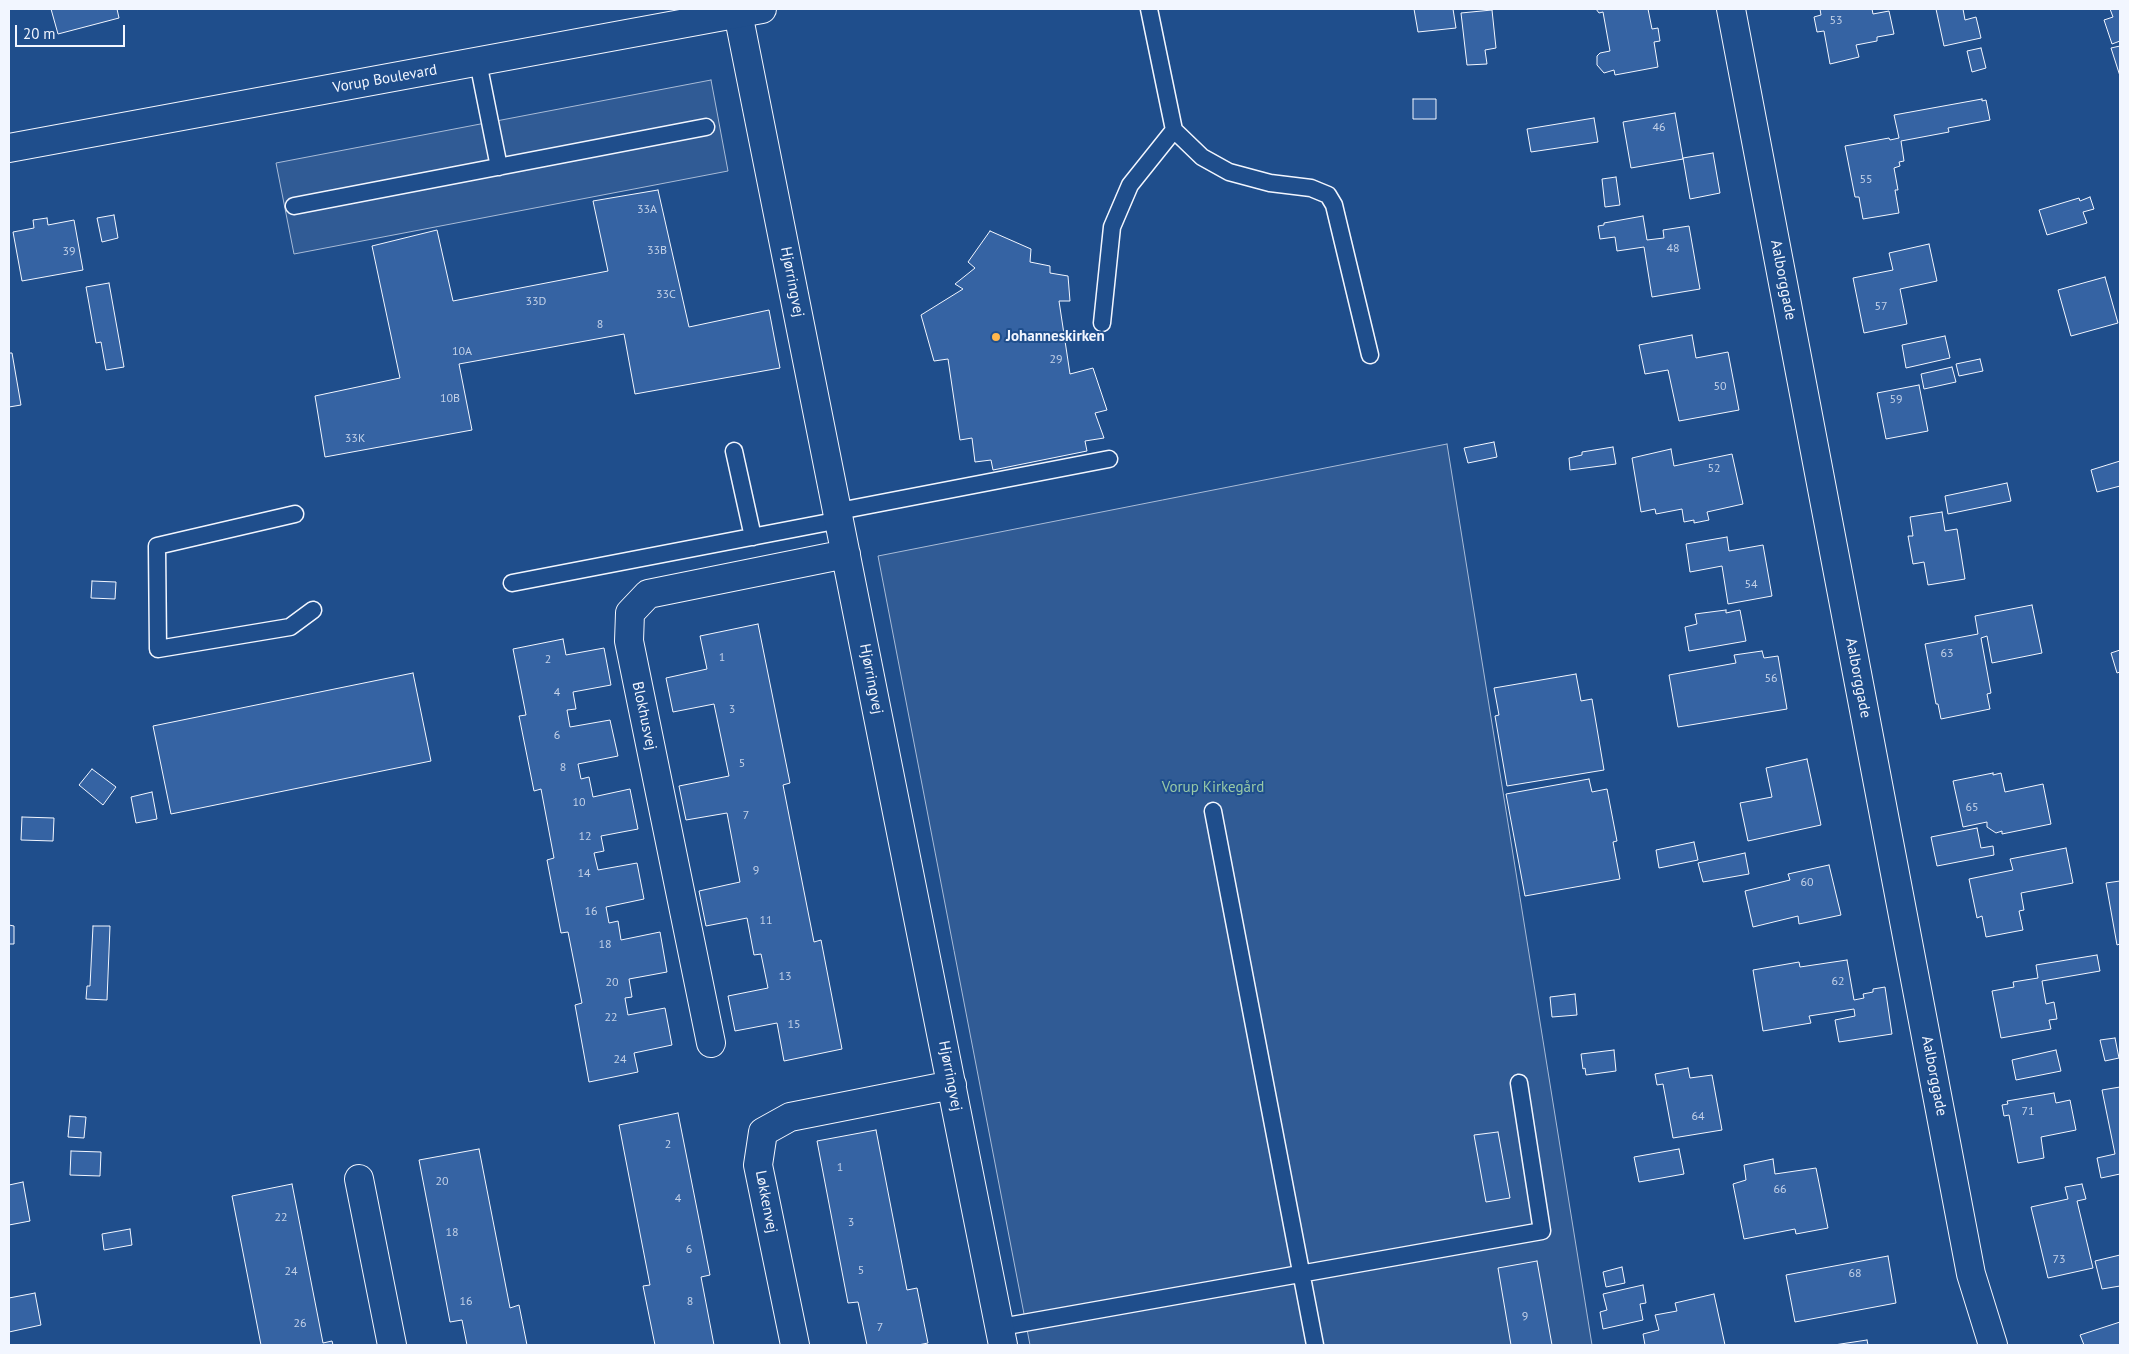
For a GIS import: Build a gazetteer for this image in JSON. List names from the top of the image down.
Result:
{
  "streets": {
    "street": [
      "Vorup Boulevard",
      "Aalborggade",
      "Hjørringvej",
      "Blokhusvej",
      "Løkkenvej"
    ]
  },
  "crossings": [
    ["Vorup Boulevard", "Hjørringvej"],
    ["Hjørringvej", "Blokhusvej"],
    ["Hjørringvej", "Løkkenvej"]
  ],
  "parks": ["Vorup Kirkegård"],
  "places": ["Johanneskirken"],
  "house_numbers": [
    "53",
    "46",
    "55",
    "33A",
    "48",
    "33B",
    "39",
    "33C",
    "33D",
    "57",
    "8",
    "10A",
    "29",
    "50",
    "10B",
    "59",
    "33K",
    "52",
    "54",
    "63",
    "1",
    "2",
    "56",
    "4",
    "3",
    "6",
    "5",
    "8",
    "10",
    "65",
    "7",
    "12",
    "9",
    "14",
    "60",
    "16",
    "11",
    "18",
    "13",
    "62",
    "20",
    "22",
    "15",
    "24",
    "71",
    "64",
    "2",
    "1",
    "20",
    "66",
    "4",
    "22",
    "3",
    "18",
    "6",
    "73",
    "5",
    "24",
    "68",
    "16",
    "8",
    "9",
    "26",
    "7"
  ],
  "scale_bar": "20 m"
}
